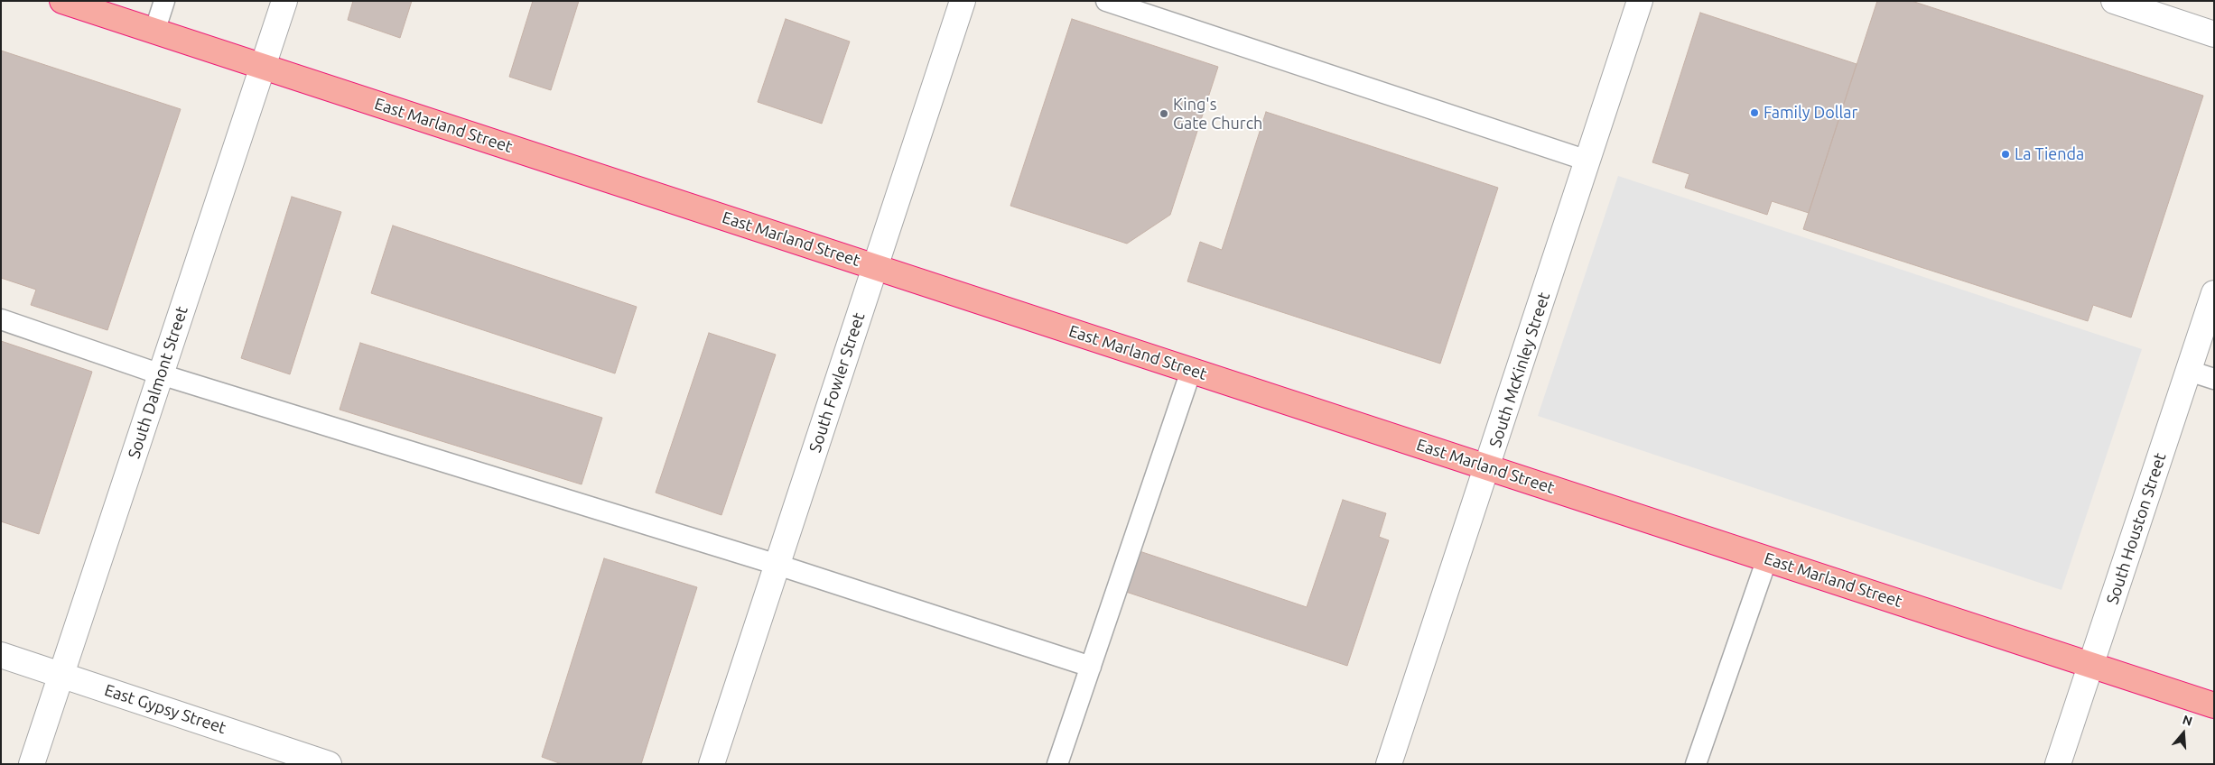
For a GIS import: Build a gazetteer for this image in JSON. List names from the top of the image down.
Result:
{
  "streets": {
    "highway": ["East Marland Street"],
    "street": [
      "South McKinley Street",
      "South Dalmont Street",
      "South Fowler Street",
      "South Houston Street",
      "East Gypsy Street"
    ]
  },
  "crossings": [
    ["East Marland Street", "South McKinley Street"],
    ["East Marland Street", "South Dalmont Street"],
    ["East Marland Street", "South Fowler Street"],
    ["East Marland Street", "South Houston Street"],
    ["South Dalmont Street", "East Gypsy Street"]
  ],
  "places": ["Family Dollar", "King's Gate Church", "La Tienda"],
  "north": "top"
}
